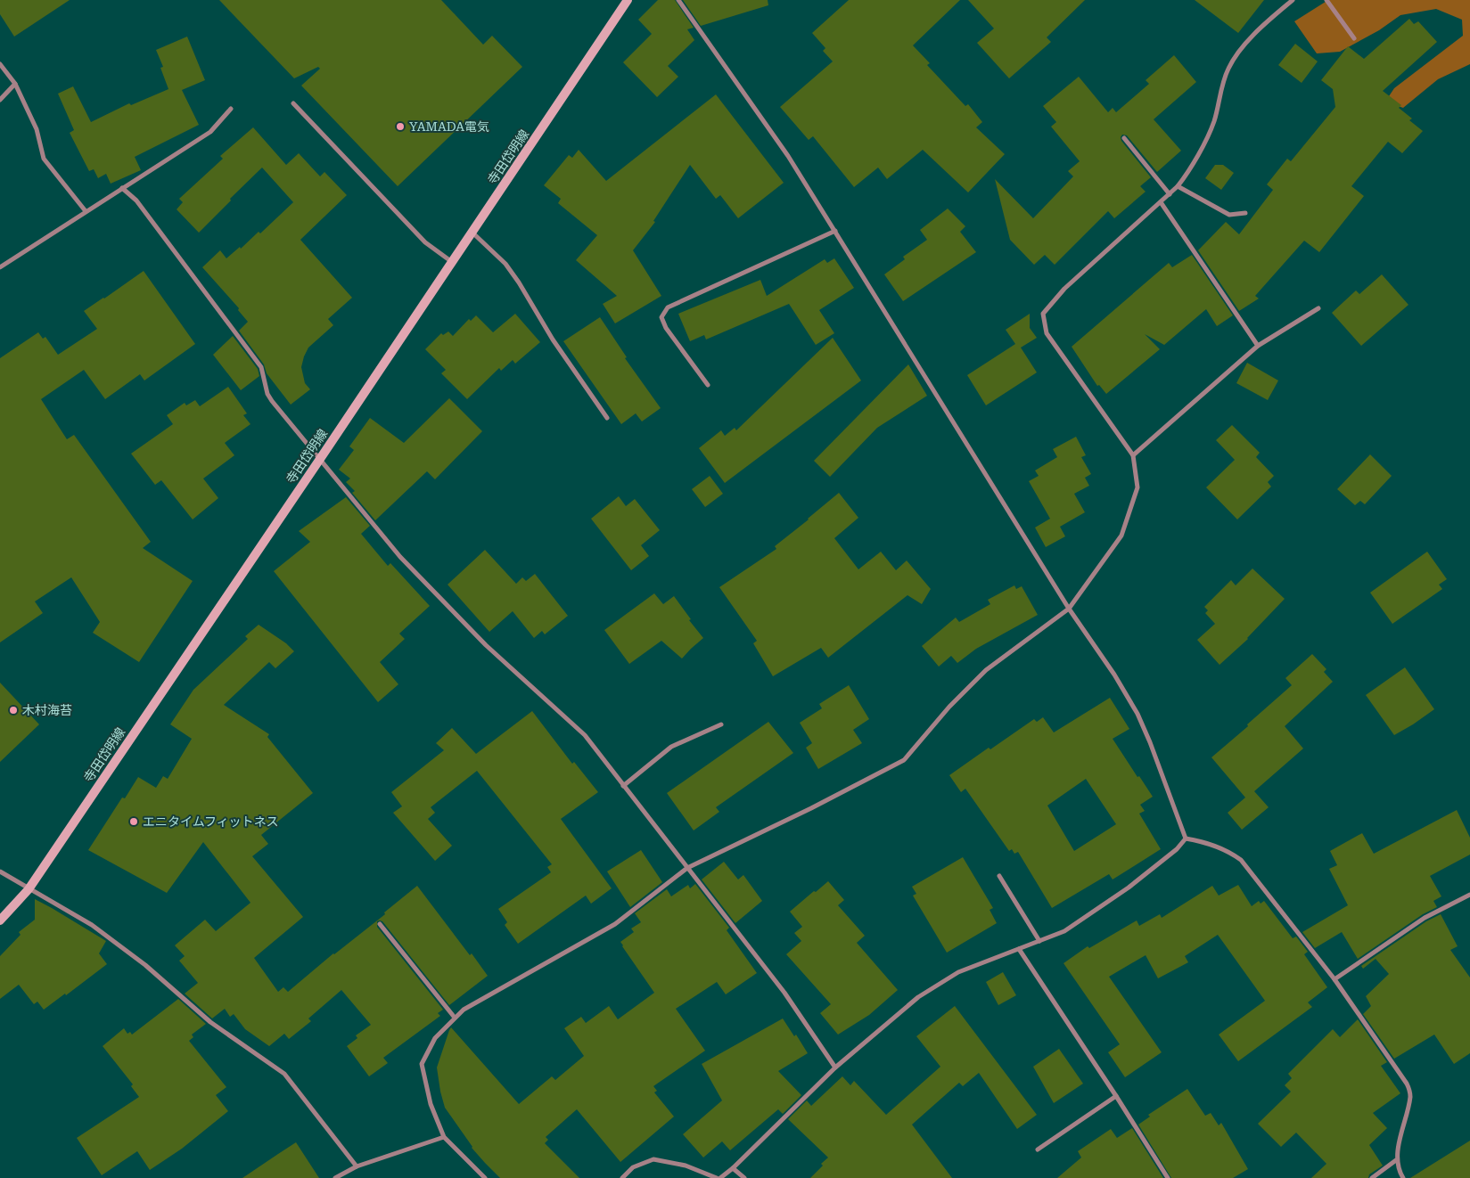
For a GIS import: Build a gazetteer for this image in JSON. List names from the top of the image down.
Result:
{
  "streets": {
    "main road": ["寺田岱明線"]
  },
  "places": ["YAMADA電気", "木村海苔", "エニタイムフィットネス"]
}
